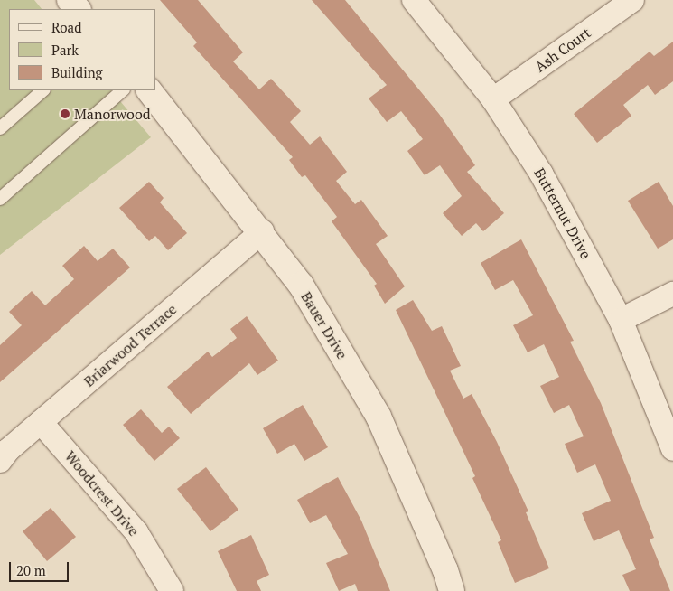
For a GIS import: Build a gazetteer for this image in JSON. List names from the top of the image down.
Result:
{
  "streets": {
    "street": [
      "Ash Court",
      "Butternut Drive",
      "Bauer Drive",
      "Briarwood Terrace",
      "Woodcrest Drive"
    ]
  },
  "crossings": [
    ["Ash Court", "Butternut Drive"],
    ["Bauer Drive", "Briarwood Terrace"],
    ["Briarwood Terrace", "Woodcrest Drive"]
  ],
  "places": ["Manorwood"],
  "legend": ["Road", "Park", "Building"],
  "scale_bar": "20 m"
}
